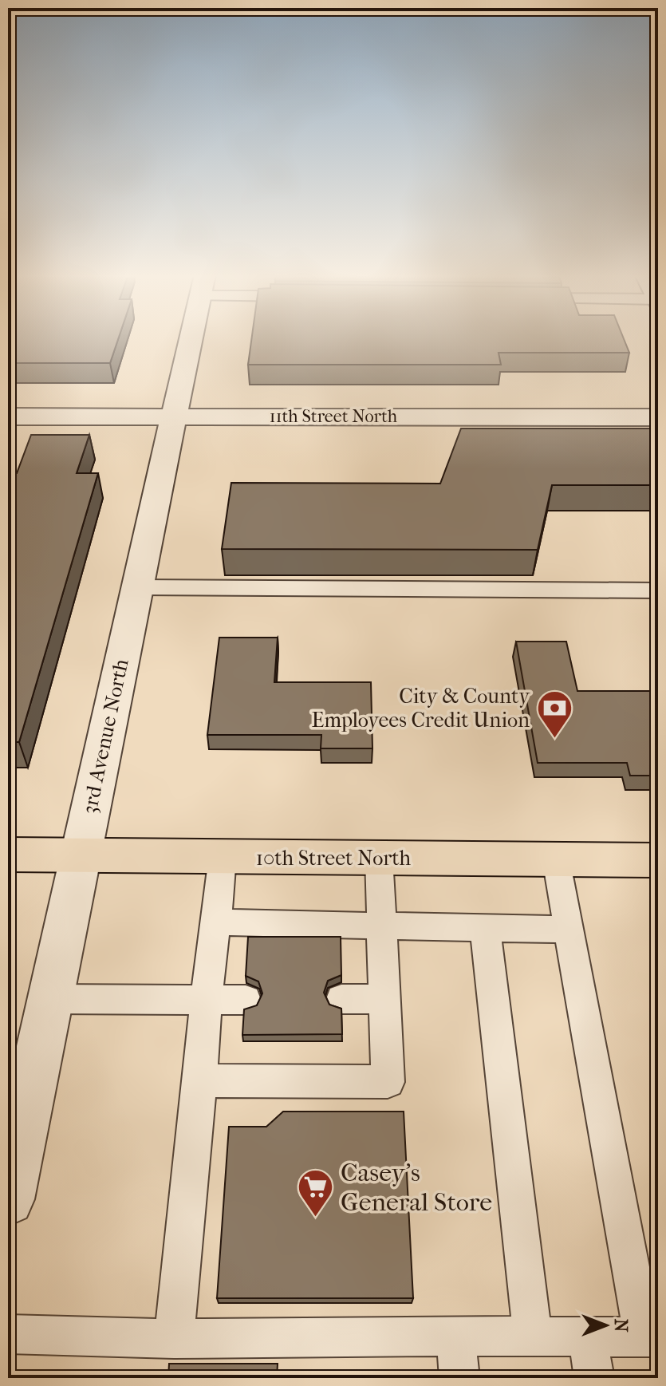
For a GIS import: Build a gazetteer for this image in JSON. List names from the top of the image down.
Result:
{
  "streets": {
    "main road": ["10th Street North"],
    "street": ["11th Street North", "3rd Avenue North"]
  },
  "crossings": [
    ["11th Street North", "3rd Avenue North"],
    ["3rd Avenue North", "10th Street North"]
  ],
  "places": {
    "bank": ["City & County Employees Credit Union"],
    "supermarket": ["Casey's General Store"]
  },
  "north": "right"
}
